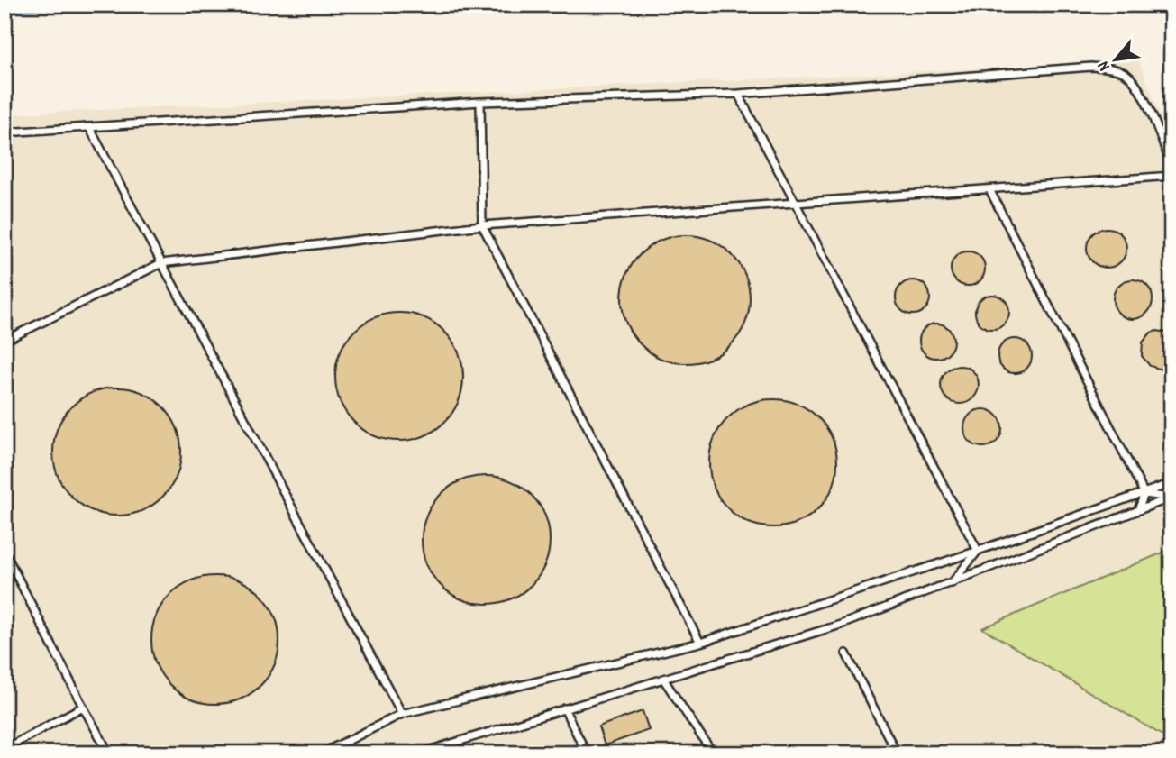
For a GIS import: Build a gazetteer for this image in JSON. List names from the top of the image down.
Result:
{
  "north": "bottom left"
}
